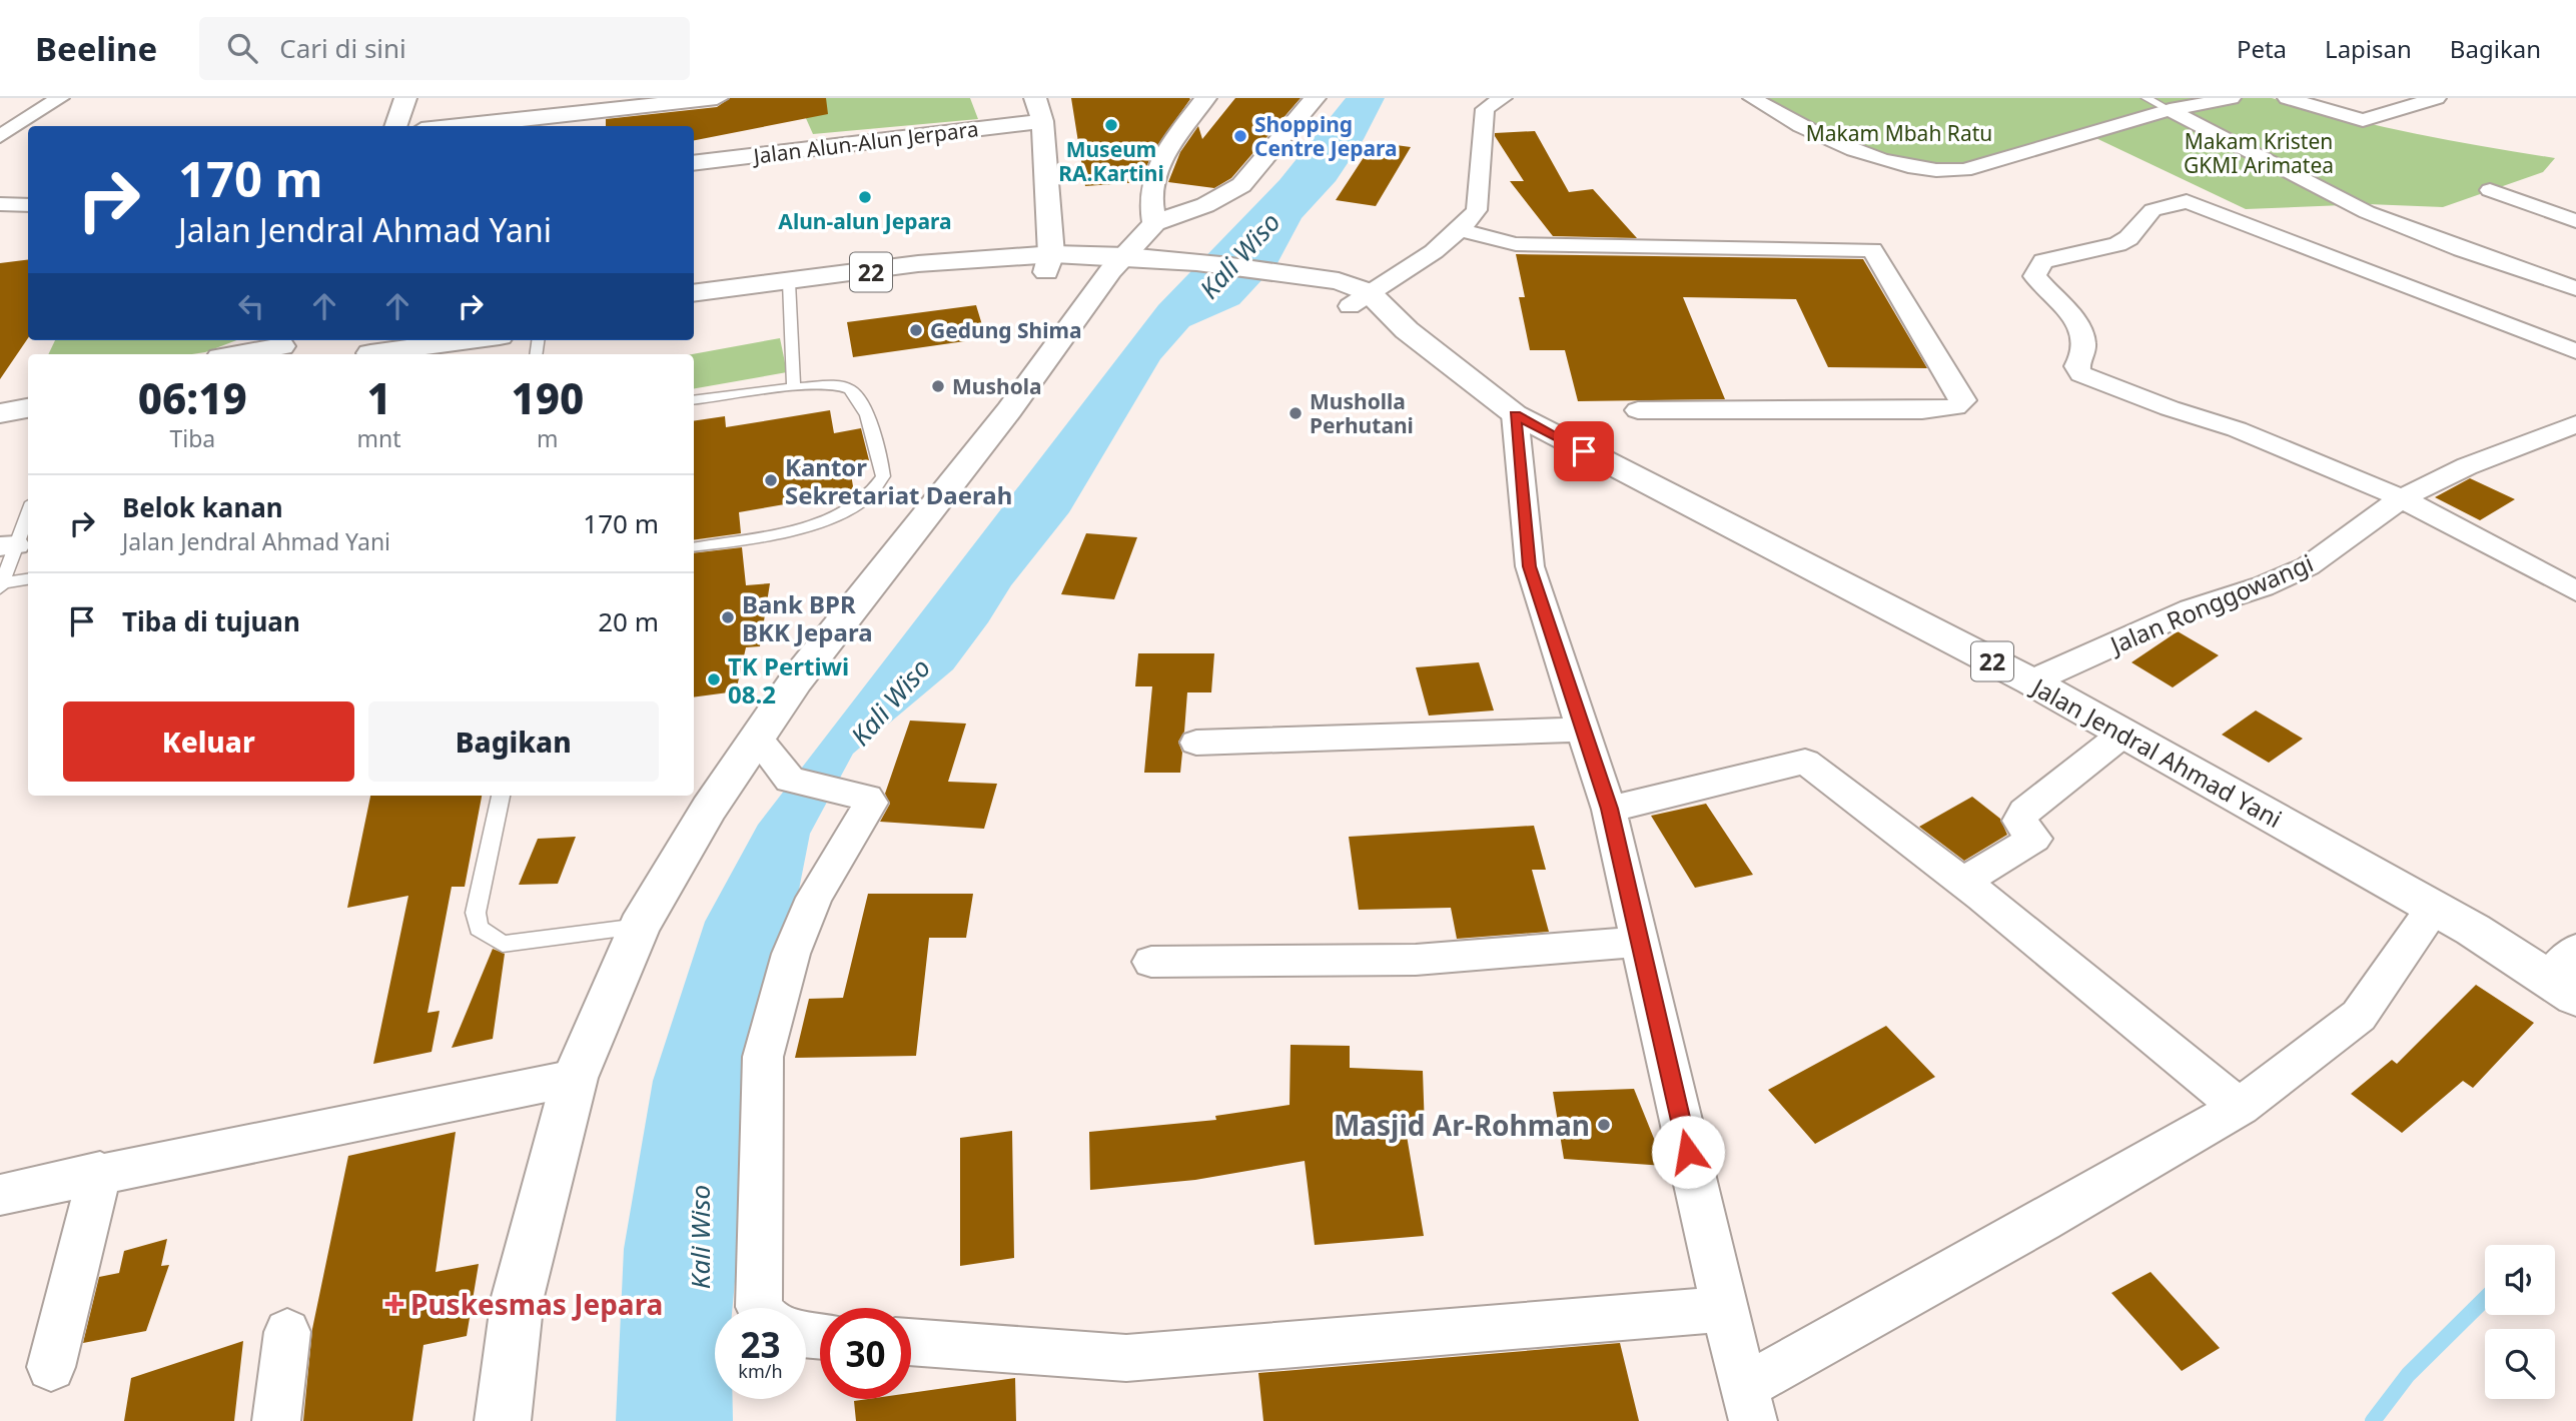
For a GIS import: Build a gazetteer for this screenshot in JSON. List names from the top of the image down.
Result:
{
  "streets": {
    "main road": ["Jalan Alun-Alun Jerpara", "22", "Jalan Jendral Ahmad Yani"],
    "street": ["Jalan Ronggowangi"]
  },
  "crossings": [
    ["22", "Jalan Jendral Ahmad Yani"],
    ["Jalan Ronggowangi", "Jalan Jendral Ahmad Yani"]
  ],
  "water": ["Kali Wiso"],
  "parks": ["Makam Mbah Ratu", "Makam Kristen GKMI Arimatea"],
  "places": {
    "other": [
      "Museum RA.Kartini",
      "Shopping Centre Jepara",
      "Alun-alun Jepara",
      "Gedung Shima",
      "Mushola",
      "Musholla Perhutani",
      "Kantor Sekretariat Daerah",
      "Bank BPR BKK Jepara",
      "TK Pertiwi 08.2",
      "Masjid Ar-Rohman"
    ],
    "health": ["Puskesmas Jepara"]
  },
  "page": {
    "header": "Beeline",
    "search": "Cari di sini",
    "nav": ["Peta", "Lapisan", "Bagikan"],
    "turn": ["170 m", "Jalan Jendral Ahmad Yani"],
    "eta": [
      "06:19",
      "Tiba",
      "1",
      "mnt",
      "190",
      "m"
    ],
    "list": [
      {
        "name": "Belok kanan",
        "note": "Jalan Jendral Ahmad Yani",
        "value": "170 m"
      },
      {
        "name": "Tiba di tujuan",
        "value": "20 m"
      }
    ],
    "buttons": ["Keluar", "Bagikan"],
    "speed": "23 km/h",
    "limit": "30"
  }
}
